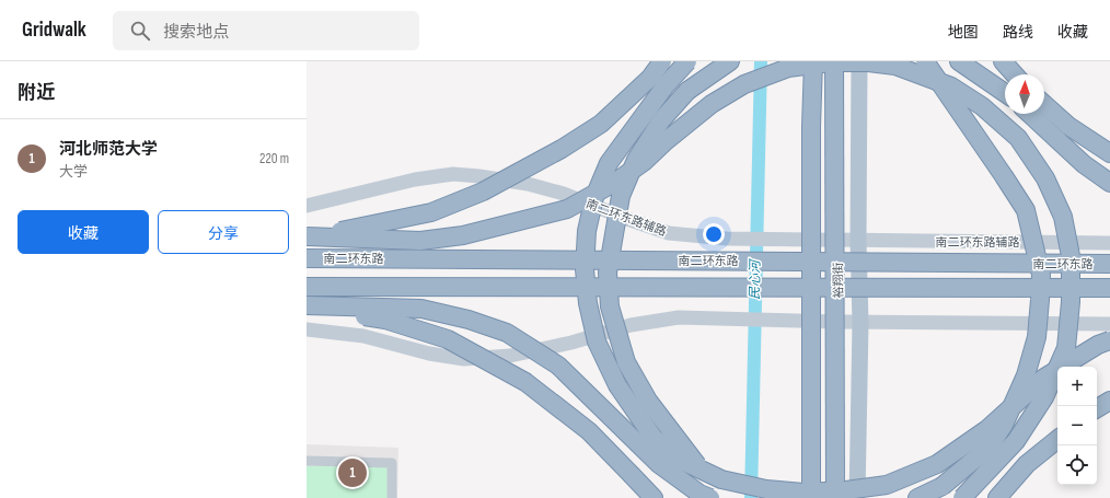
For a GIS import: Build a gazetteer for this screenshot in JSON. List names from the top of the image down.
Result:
{
  "streets": {
    "highway": ["南二环东路"],
    "main road": ["南二环东路辅路", "裕翔街"]
  },
  "crossings": [
    ["南二环东路辅路", "裕翔街"]
  ],
  "water": ["民心河"],
  "north": "top",
  "page": {
    "header": "Gridwalk",
    "search": "搜索地点",
    "nav": ["地图", "路线", "收藏"],
    "heading": "附近",
    "list": [
      {
        "mark": "1",
        "name": "河北师范大学",
        "note": "大学",
        "value": "220 m"
      }
    ],
    "buttons": ["收藏", "分享"],
    "map_buttons": ["+", "−"],
    "pins": "1"
  }
}
